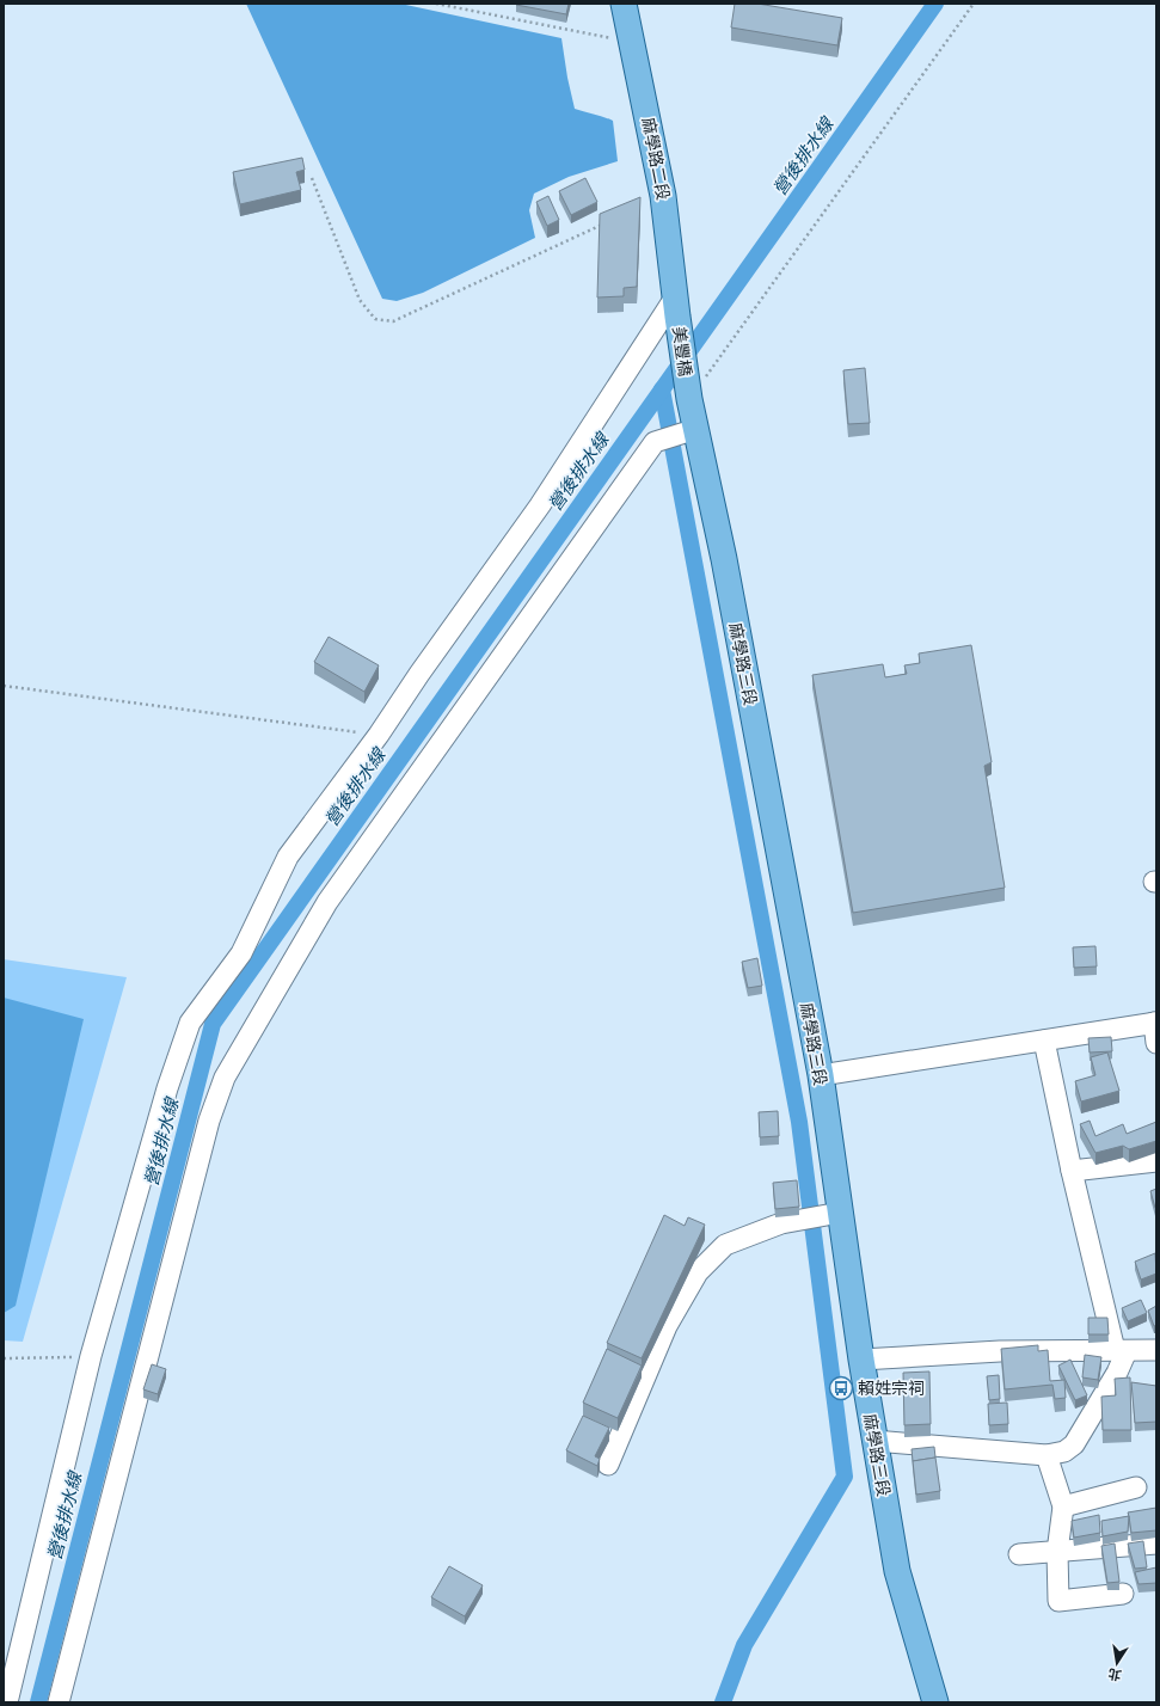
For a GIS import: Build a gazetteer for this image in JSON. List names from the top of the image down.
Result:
{
  "streets": {
    "main road": ["麻學路二段", "美豐橋", "麻學路三段"]
  },
  "crossings": [
    ["麻學路二段", "美豐橋"],
    ["美豐橋", "麻學路三段"]
  ],
  "water": ["營後排水線"],
  "places": {
    "bus stop": ["賴姓宗祠"]
  },
  "north": "bottom"
}
